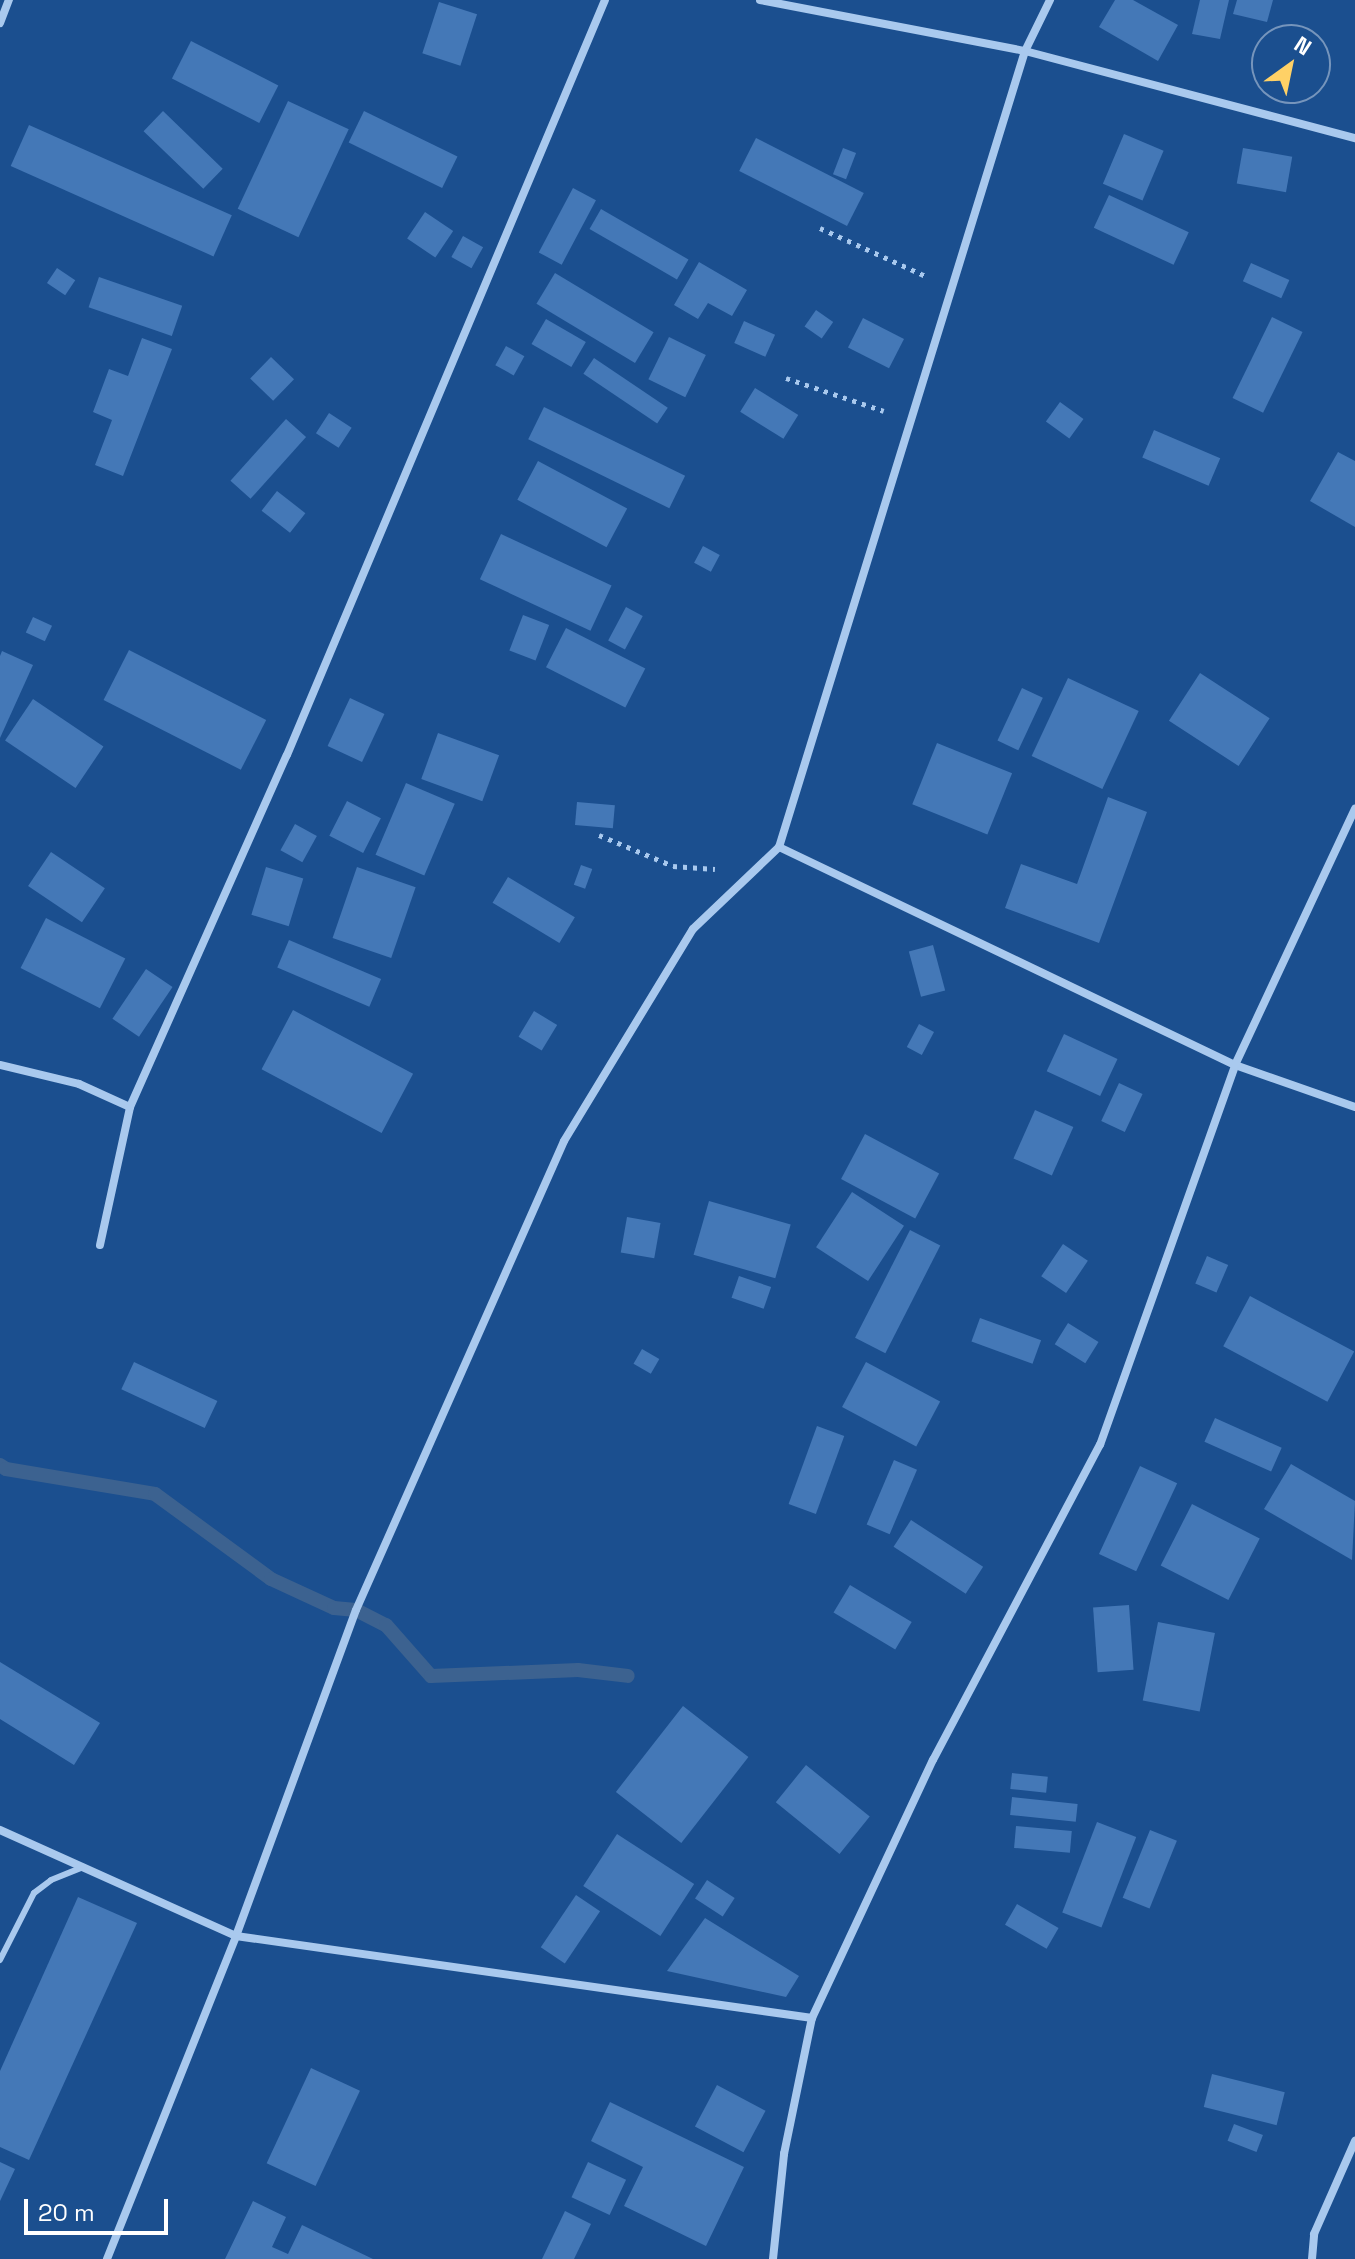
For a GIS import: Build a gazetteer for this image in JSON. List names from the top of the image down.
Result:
{
  "scale_bar": "20 m",
  "north": "top right"
}
